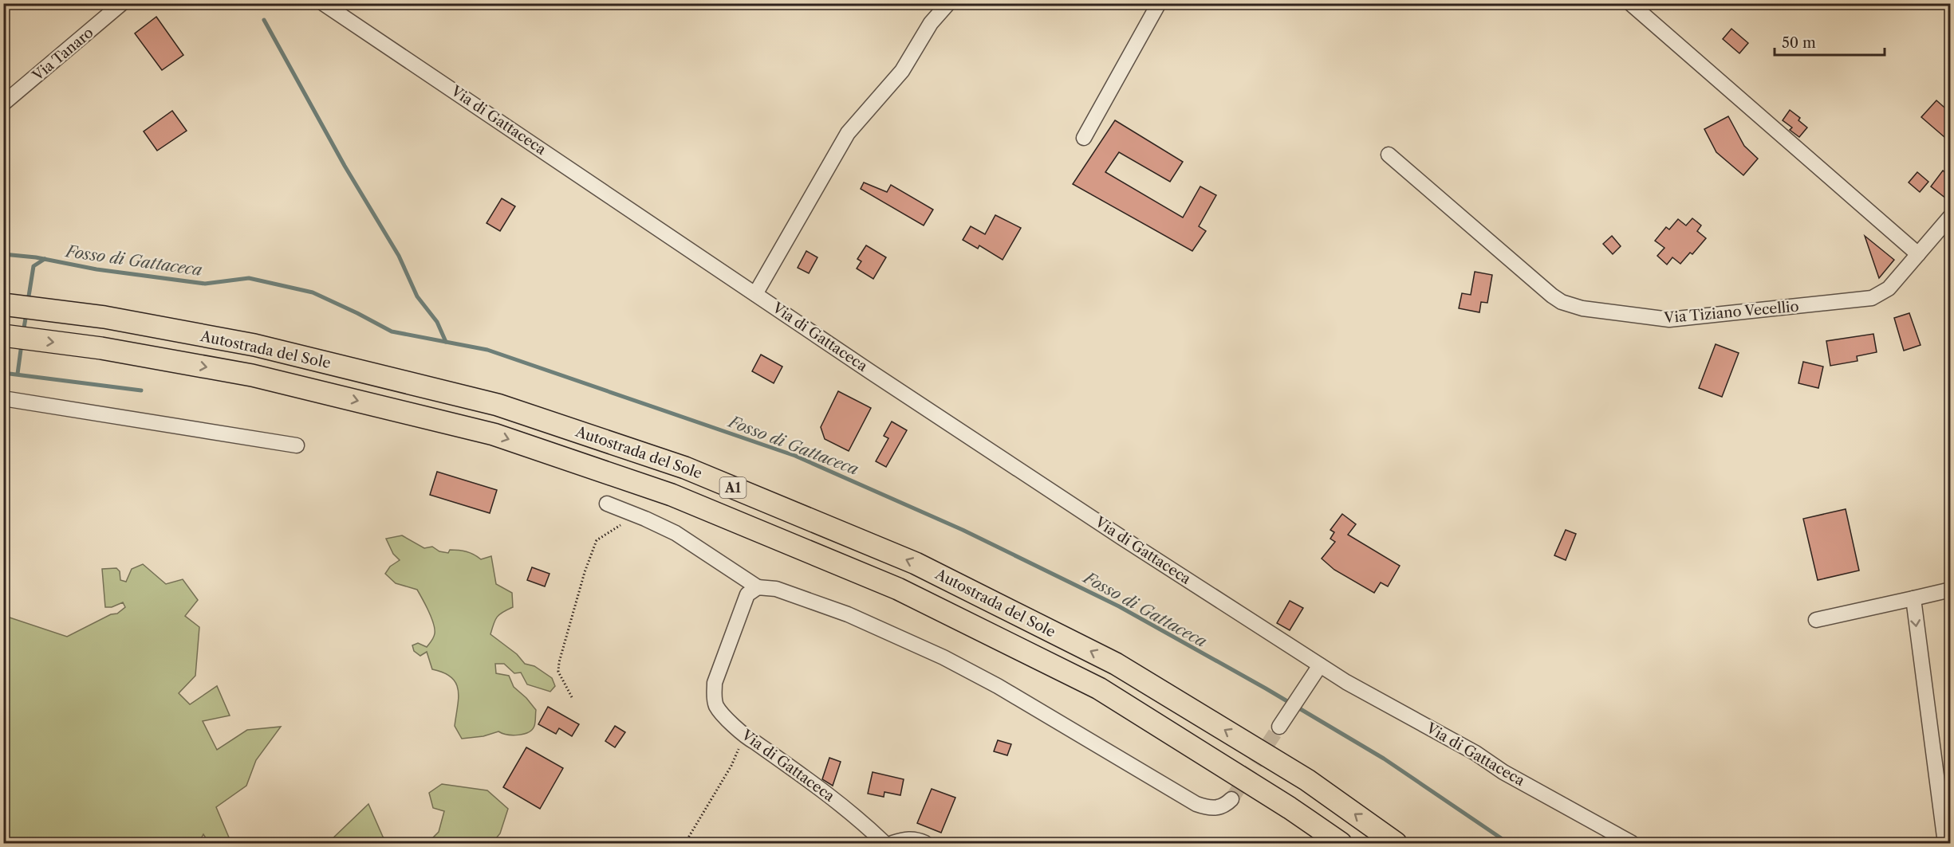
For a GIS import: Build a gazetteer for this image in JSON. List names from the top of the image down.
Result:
{
  "streets": {
    "highway": ["Autostrada del Sole", "A1"],
    "street": ["Via Tanaro", "Via di Gattaceca", "Via Tiziano Vecellio"]
  },
  "water": ["Fosso di Gattaceca"],
  "scale_bar": "50 m"
}
